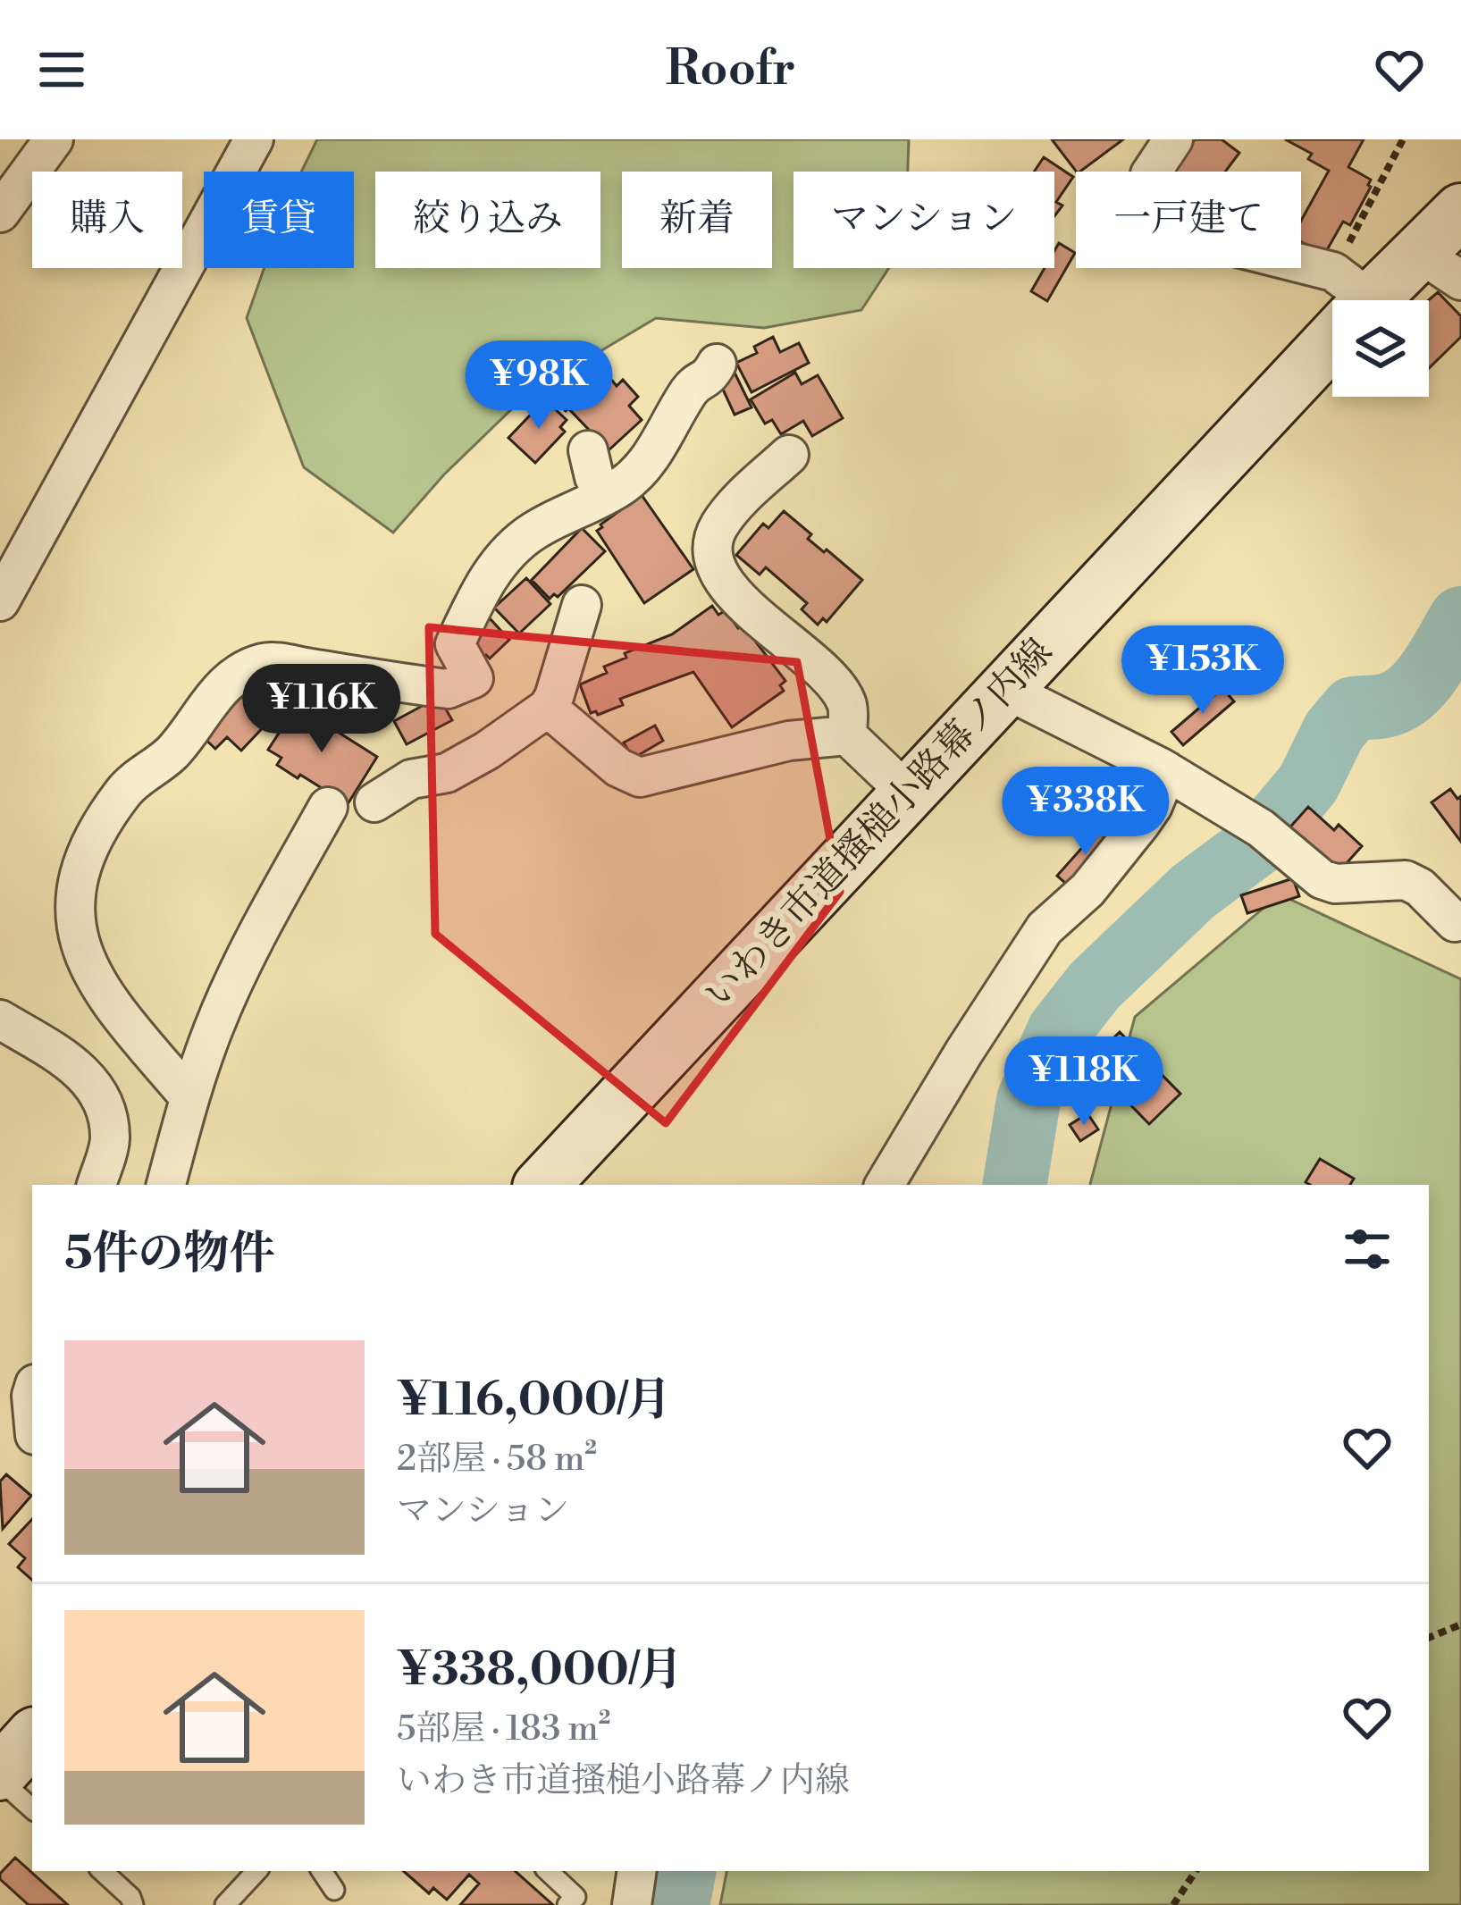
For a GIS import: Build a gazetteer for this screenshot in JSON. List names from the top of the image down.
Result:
{
  "streets": {
    "street": ["いわき市道搔槌小路幕ノ内線"]
  },
  "page": {
    "header": "Roofr",
    "chip": [
      "購入",
      "賃貸",
      "絞り込み",
      "新着",
      "マンション",
      "一戸建て"
    ],
    "price": [
      "¥98K",
      "¥153K",
      "¥116K",
      "¥338K",
      "¥118K"
    ],
    "heading": "5件の物件",
    "list": [
      {
        "name": "¥116,000/月",
        "note": "2部屋 · 58 m² · マンション"
      },
      {
        "name": "¥338,000/月",
        "note": "5部屋 · 183 m² · いわき市道搔槌小路幕ノ内線"
      }
    ]
  }
}
